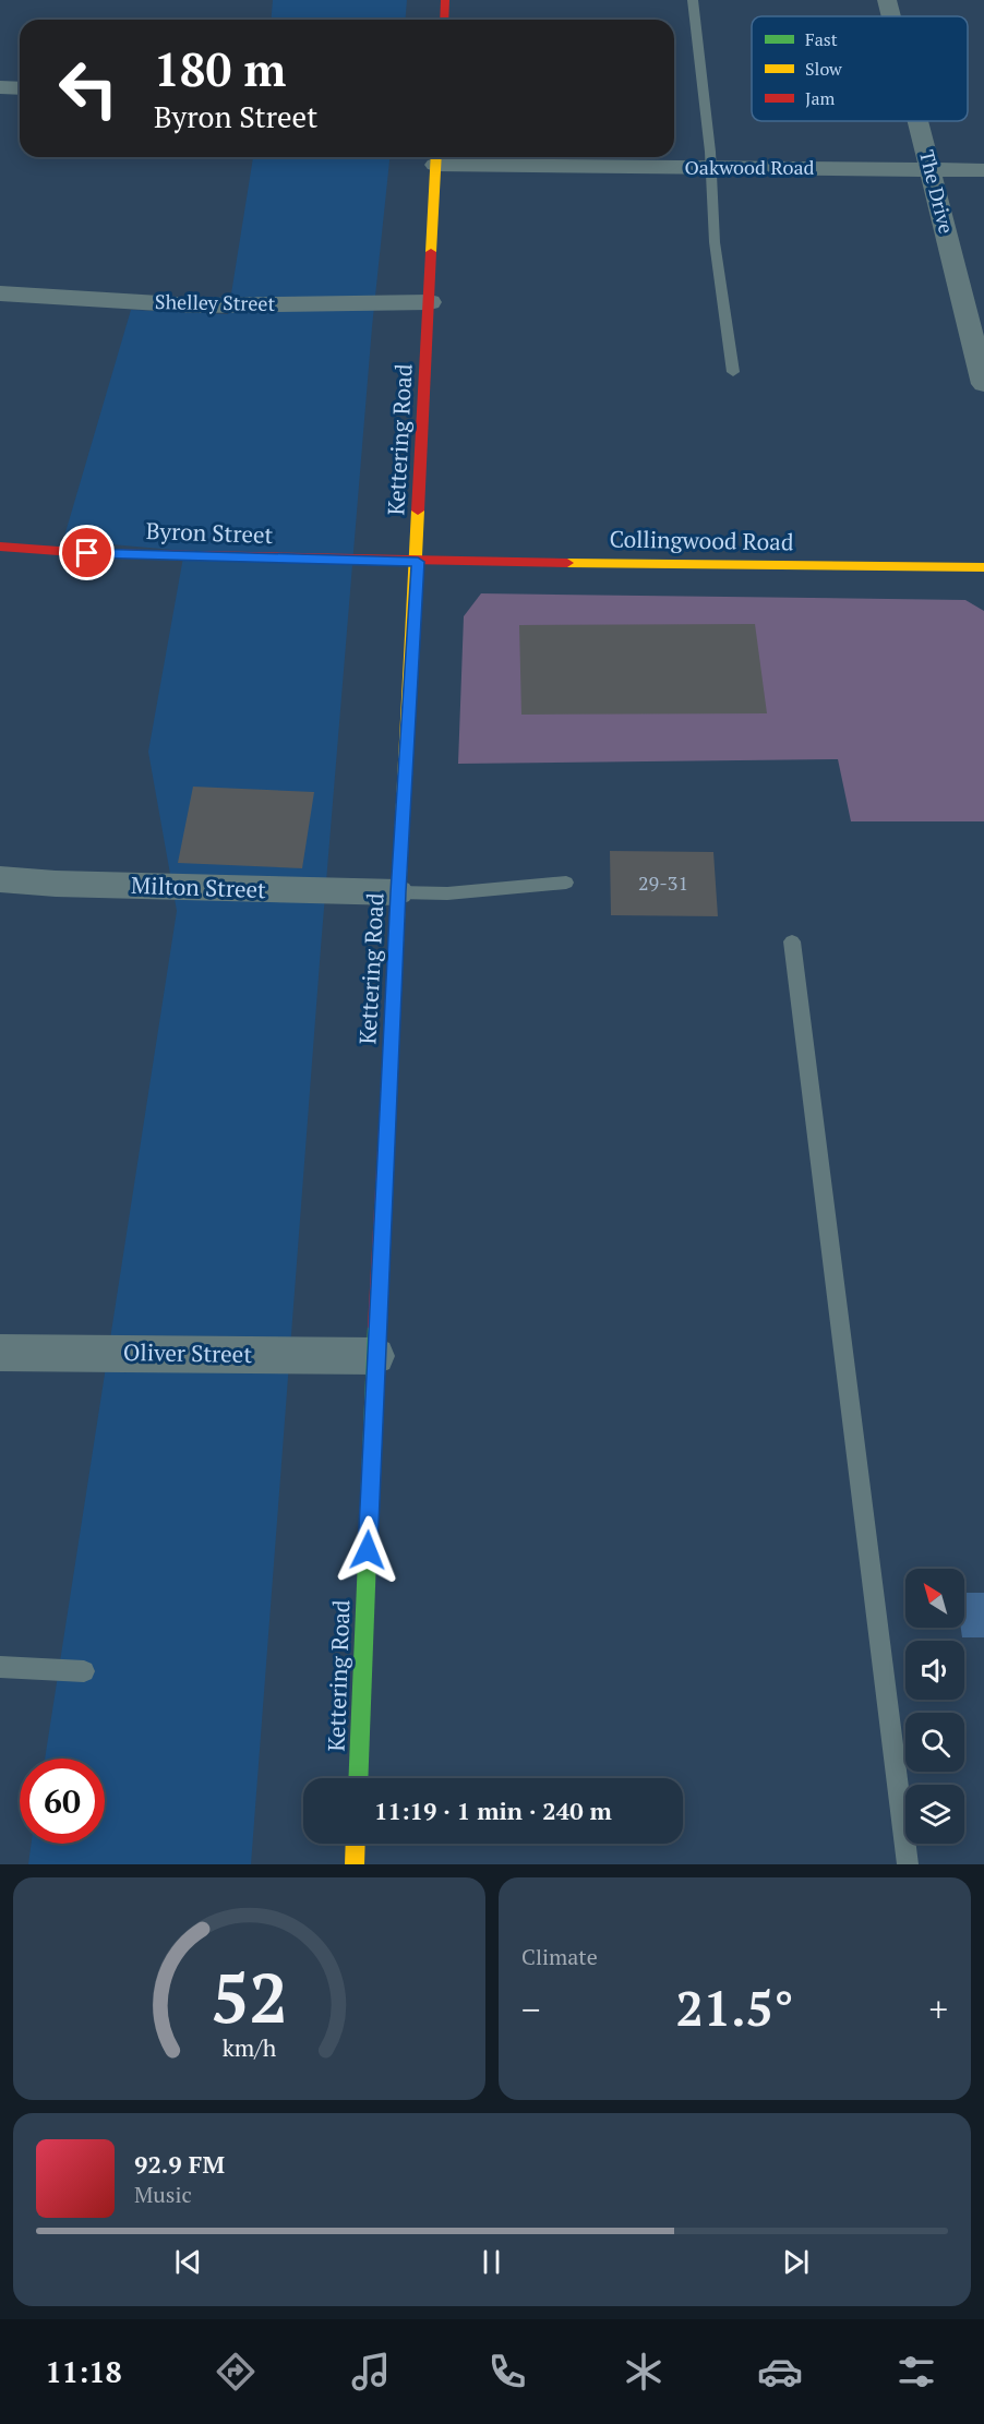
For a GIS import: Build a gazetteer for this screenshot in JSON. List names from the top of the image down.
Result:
{
  "streets": {
    "main road": ["Kettering Road", "Byron Street", "Collingwood Road"],
    "street": [
      "Oakwood Road",
      "The Drive",
      "Shelley Street",
      "Milton Street",
      "Oliver Street"
    ]
  },
  "crossings": [
    ["Oakwood Road", "The Drive"],
    ["Oakwood Road", "Kettering Road"],
    ["Shelley Street", "Kettering Road"],
    ["Kettering Road", "Byron Street"],
    ["Kettering Road", "Collingwood Road"],
    ["Kettering Road", "Milton Street"],
    ["Kettering Road", "Oliver Street"],
    ["Byron Street", "Collingwood Road"]
  ],
  "house_numbers": ["29-31"],
  "legend": ["Fast", "Slow", "Jam"],
  "north": "top left",
  "page": {
    "turn": ["180 m", "Byron Street"],
    "limit": "60",
    "trip": "11:19 · 1 min · 240 m",
    "tile": "Climate",
    "heat": ["−", "21.5°", "+"],
    "song": ["92.9 FM", "Music"],
    "tabs": "11:18",
    "gauge": ["52", "km/h"]
  }
}
